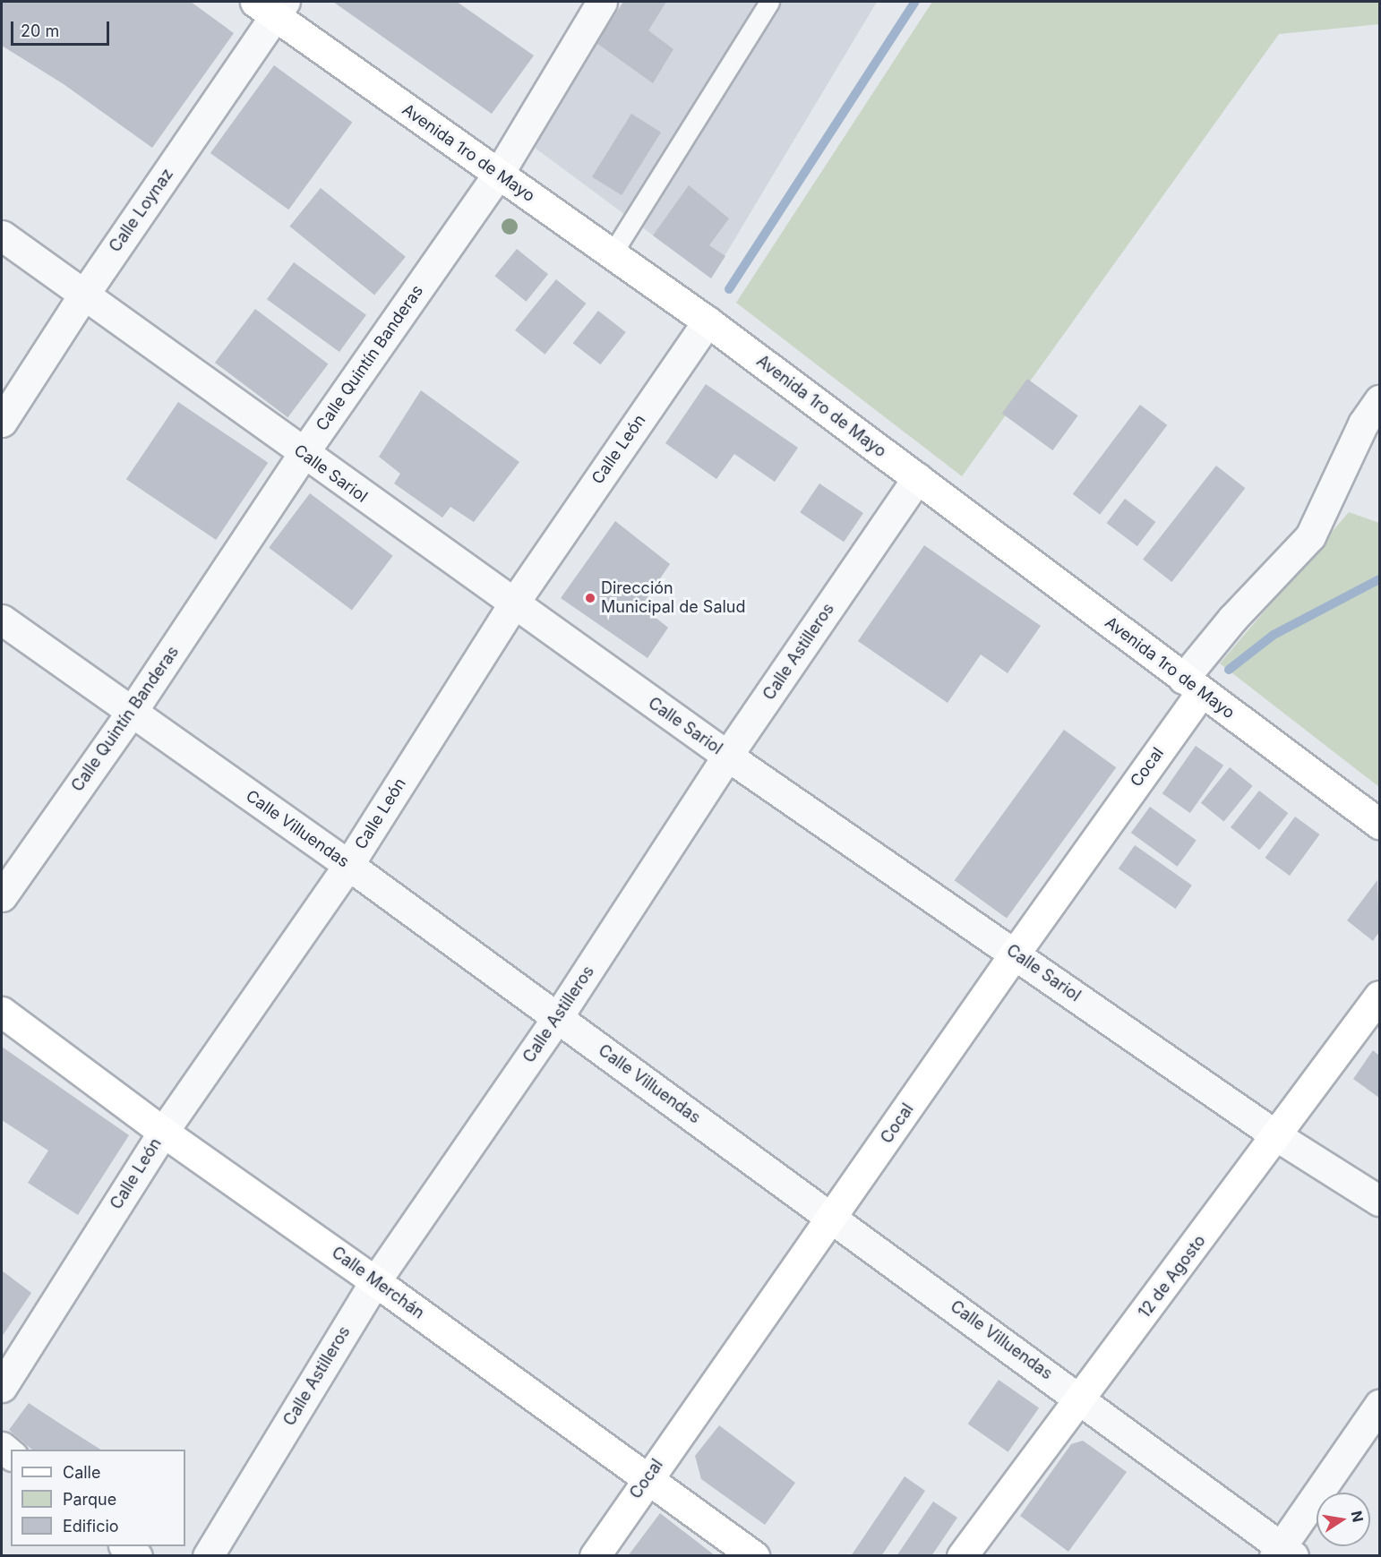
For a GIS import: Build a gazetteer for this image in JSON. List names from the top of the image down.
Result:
{
  "streets": {
    "main road": [
      "Avenida 1ro de Mayo",
      "Cocal",
      "12 de Agosto",
      "Calle Merchán"
    ],
    "street": [
      "Calle Loynaz",
      "Calle Quintín Banderas",
      "Calle León",
      "Calle Sariol",
      "Calle Astilleros",
      "Calle Villuendas"
    ]
  },
  "crossings": [
    ["Avenida 1ro de Mayo", "Calle Loynaz"],
    ["Avenida 1ro de Mayo", "Calle Quintín Banderas"],
    ["Avenida 1ro de Mayo", "Calle León"],
    ["Avenida 1ro de Mayo", "Calle Astilleros"],
    ["Avenida 1ro de Mayo", "Cocal"],
    ["Calle Loynaz", "Calle Sariol"],
    ["Calle Quintín Banderas", "Calle Sariol"],
    ["Calle Quintín Banderas", "Calle Villuendas"],
    ["Calle León", "Calle Sariol"],
    ["Calle León", "Calle Villuendas"],
    ["Calle León", "Calle Merchán"],
    ["Calle Sariol", "Calle Astilleros"],
    ["Calle Sariol", "Cocal"],
    ["Calle Sariol", "12 de Agosto"],
    ["Calle Astilleros", "Calle Villuendas"],
    ["Calle Astilleros", "Calle Merchán"],
    ["Cocal", "Calle Villuendas"],
    ["Cocal", "Calle Merchán"],
    ["Calle Villuendas", "12 de Agosto"]
  ],
  "places": ["Dirección Municipal de Salud"],
  "legend": ["Calle", "Parque", "Edificio"],
  "scale_bar": "20 m",
  "north": "right"
}
